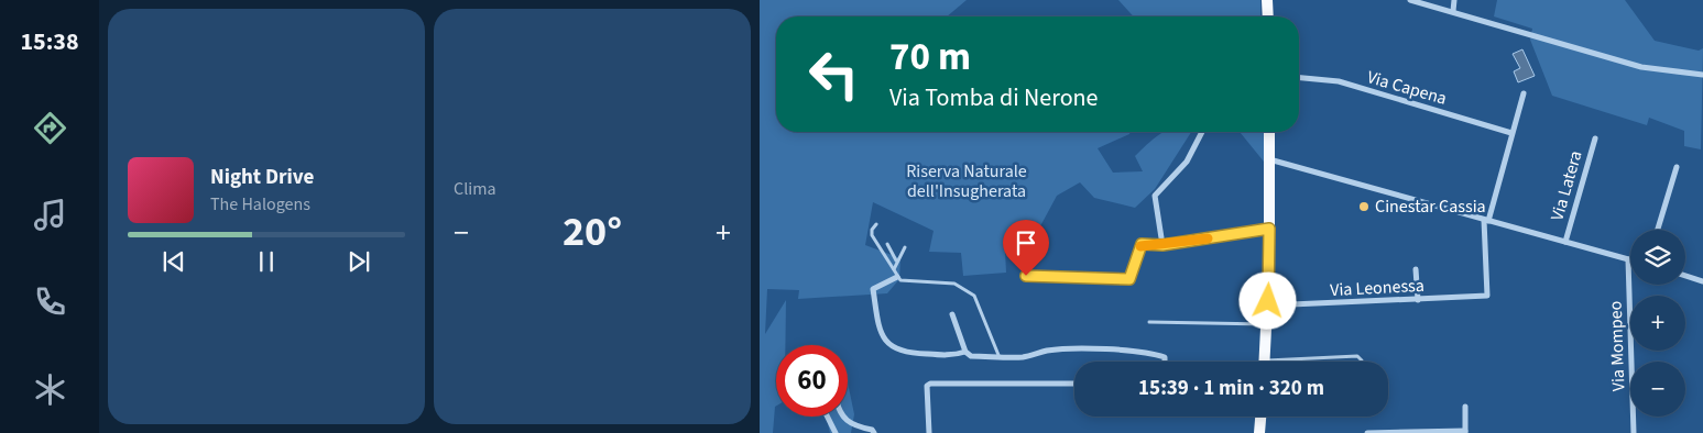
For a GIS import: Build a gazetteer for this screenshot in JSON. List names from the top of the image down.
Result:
{
  "streets": {
    "street": [
      "Via Capena",
      "Via Latera",
      "Via Leonessa",
      "Via Mompeo"
    ]
  },
  "parks": ["Riserva Naturale dell'Insugherata"],
  "places": ["Cinestar Cassia"],
  "page": {
    "tabs": "15:38",
    "tile": "Clima",
    "turn": ["70 m", "Via Tomba di Nerone"],
    "song": ["Night Drive", "The Halogens"],
    "heat": ["−", "20°", "+"],
    "map_buttons": ["+", "−"],
    "limit": "60",
    "trip": "15:39 · 1 min · 320 m"
  }
}
